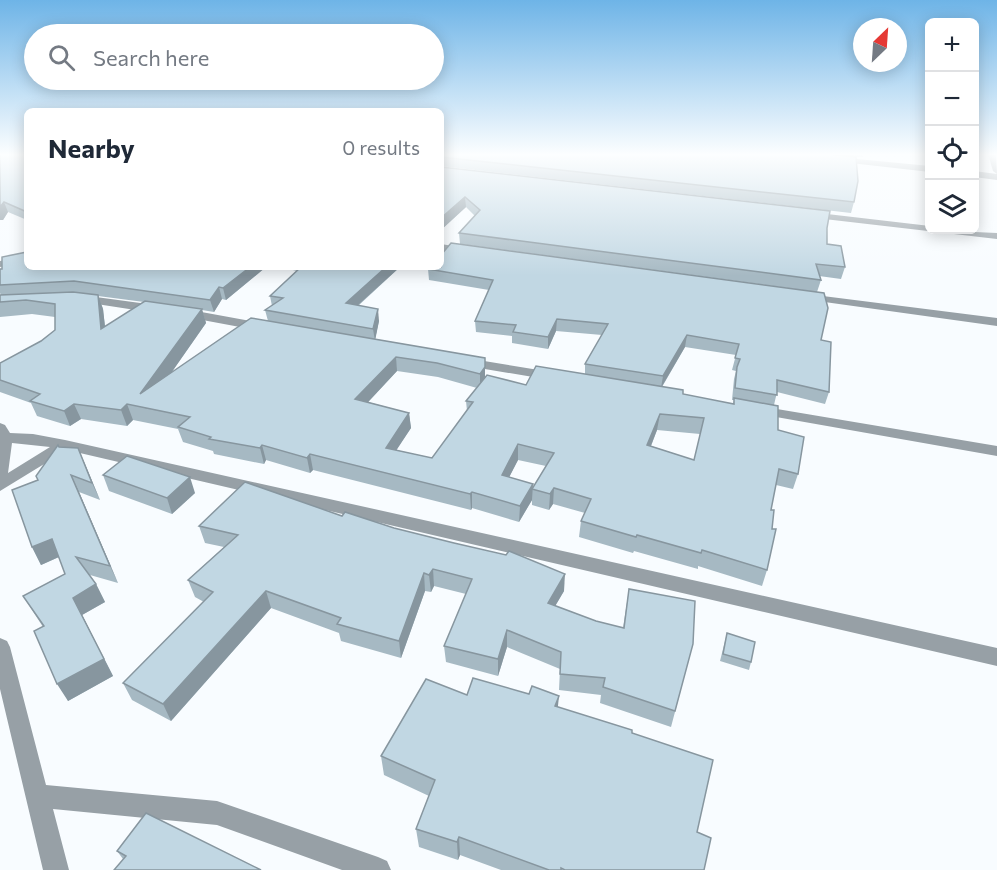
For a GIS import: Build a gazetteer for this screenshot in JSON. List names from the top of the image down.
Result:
{
  "north": "top right",
  "page": {
    "map_buttons": ["+", "−"],
    "search": "Search here",
    "heading": ["Nearby", "0 results"]
  }
}
